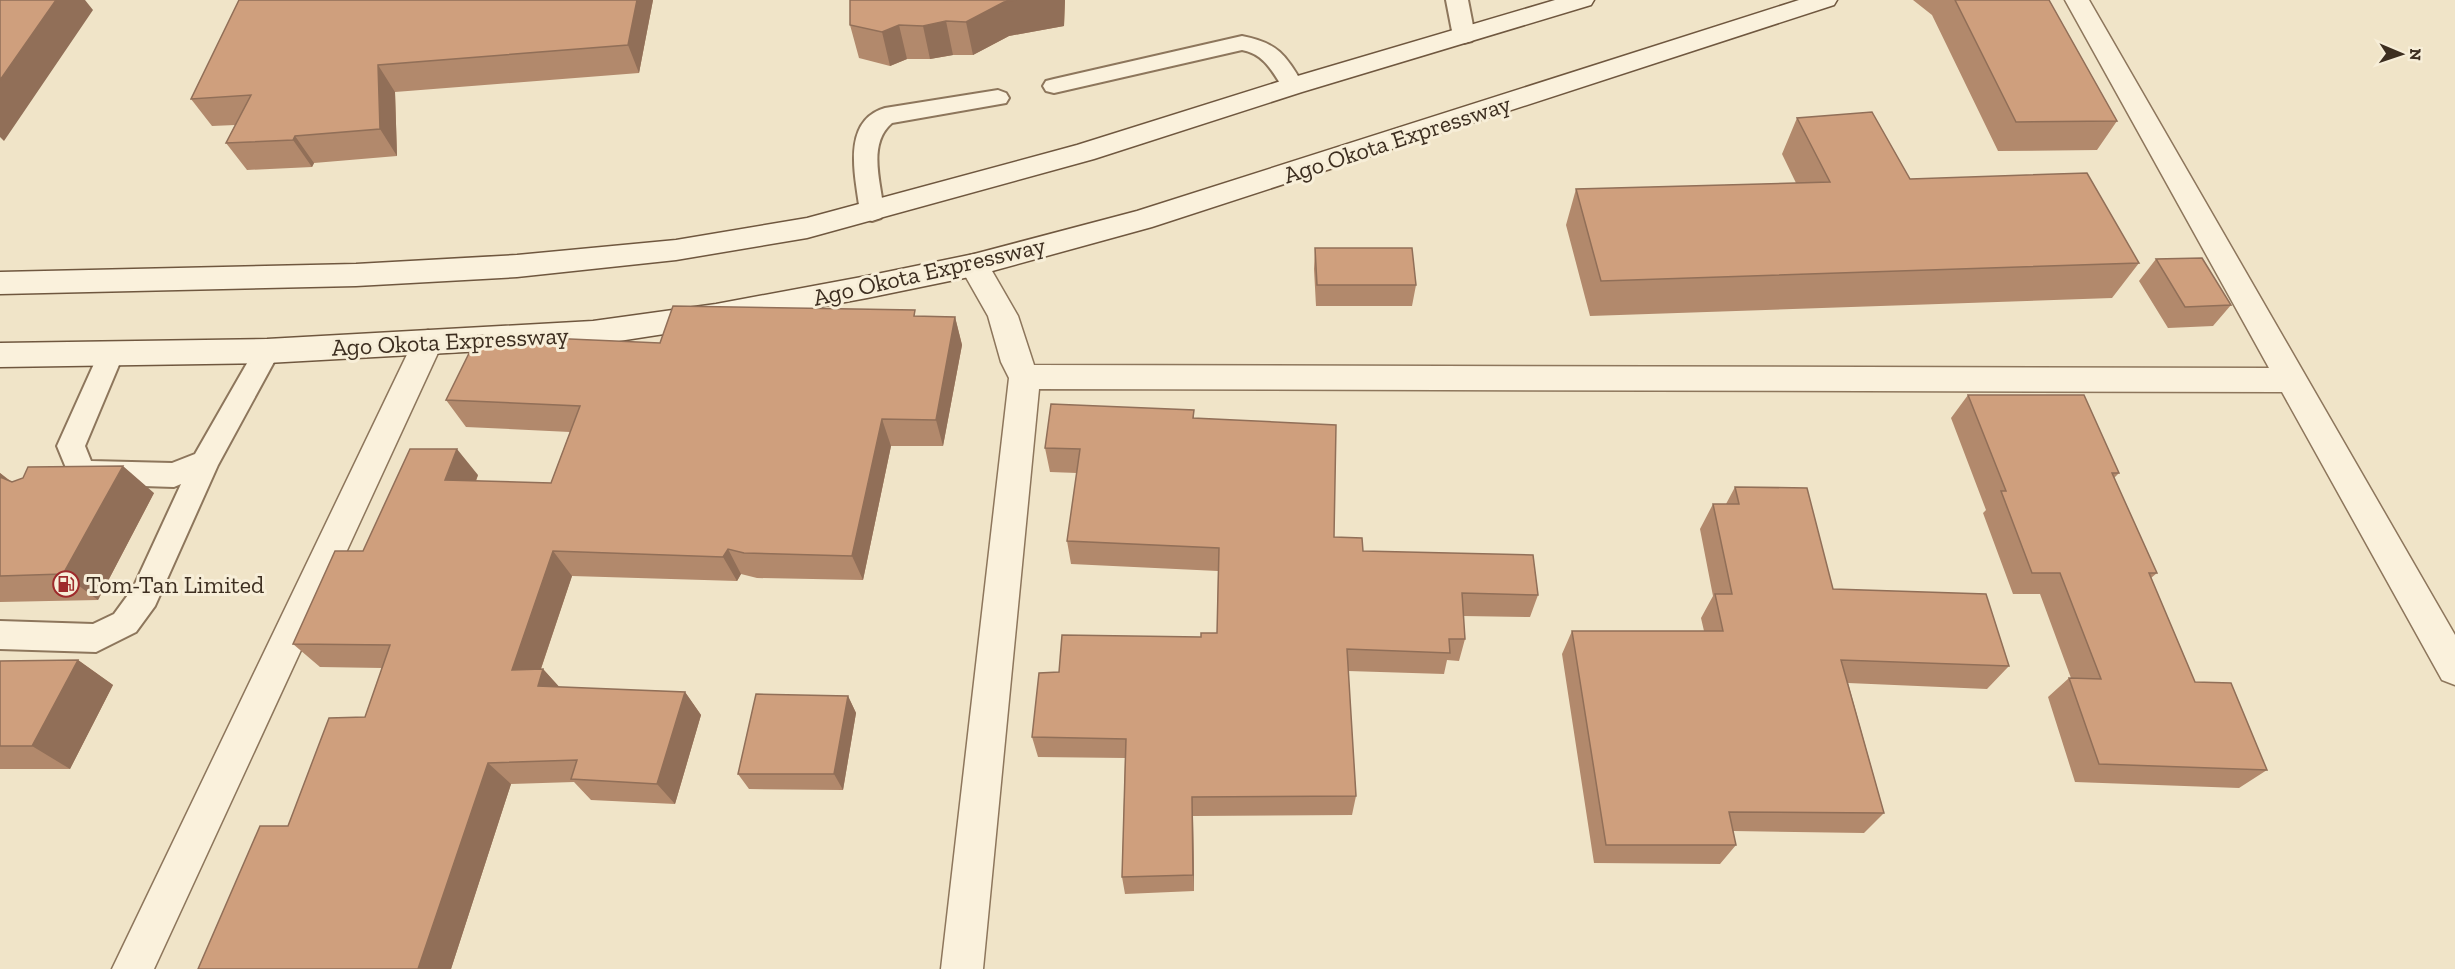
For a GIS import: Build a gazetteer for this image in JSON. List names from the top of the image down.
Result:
{
  "streets": {
    "main road": ["Ago Okota Expressway"]
  },
  "places": {
    "fuel station": ["Tom-Tan Limited"]
  },
  "north": "right"
}
